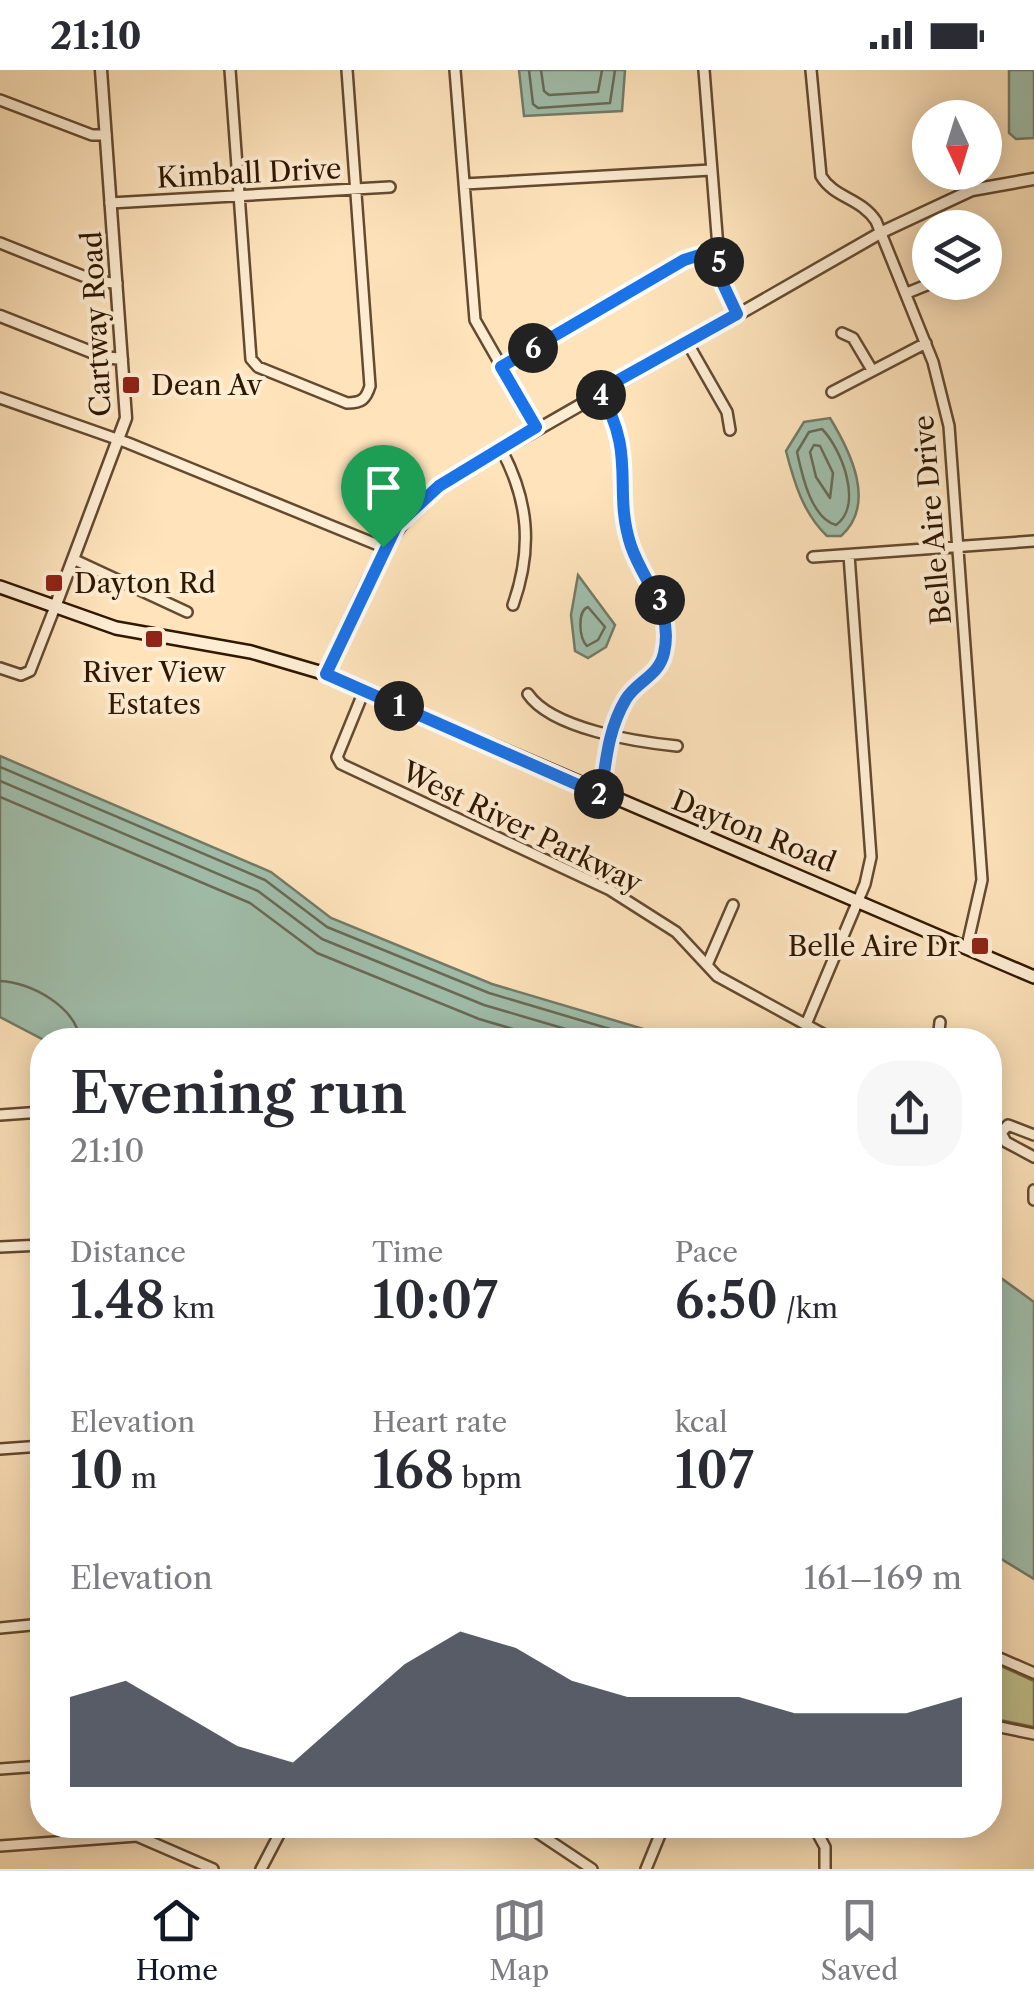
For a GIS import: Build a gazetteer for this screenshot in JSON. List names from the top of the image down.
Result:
{
  "streets": {
    "main road": ["Dayton Road"],
    "street": [
      "Kimball Drive",
      "Cartway Road",
      "Belle Aire Drive",
      "West River Parkway"
    ]
  },
  "crossings": [
    ["Kimball Drive", "Cartway Road"],
    ["Cartway Road", "Dayton Road"],
    ["Belle Aire Drive", "Dayton Road"],
    ["West River Parkway", "Dayton Road"]
  ],
  "places": {
    "transit": [
      "Dean Av",
      "Dayton Rd",
      "River View Estates",
      "Belle Aire Dr"
    ]
  },
  "north": "bottom",
  "page": {
    "status": "21:10",
    "pins": [
      "5",
      "6",
      "4",
      "3",
      "1",
      "2"
    ],
    "heading": ["Evening run", "21:10"],
    "stats": [
      ["Distance", "1.48 km"],
      ["Time", "10:07"],
      ["Pace", "6:50 /km"],
      ["Elevation", "10 m"],
      ["Heart rate", "168 bpm"],
      ["kcal", "107"]
    ],
    "chart": ["Elevation", "161–169 m"],
    "tabs": ["Home", "Map", "Saved"]
  }
}
